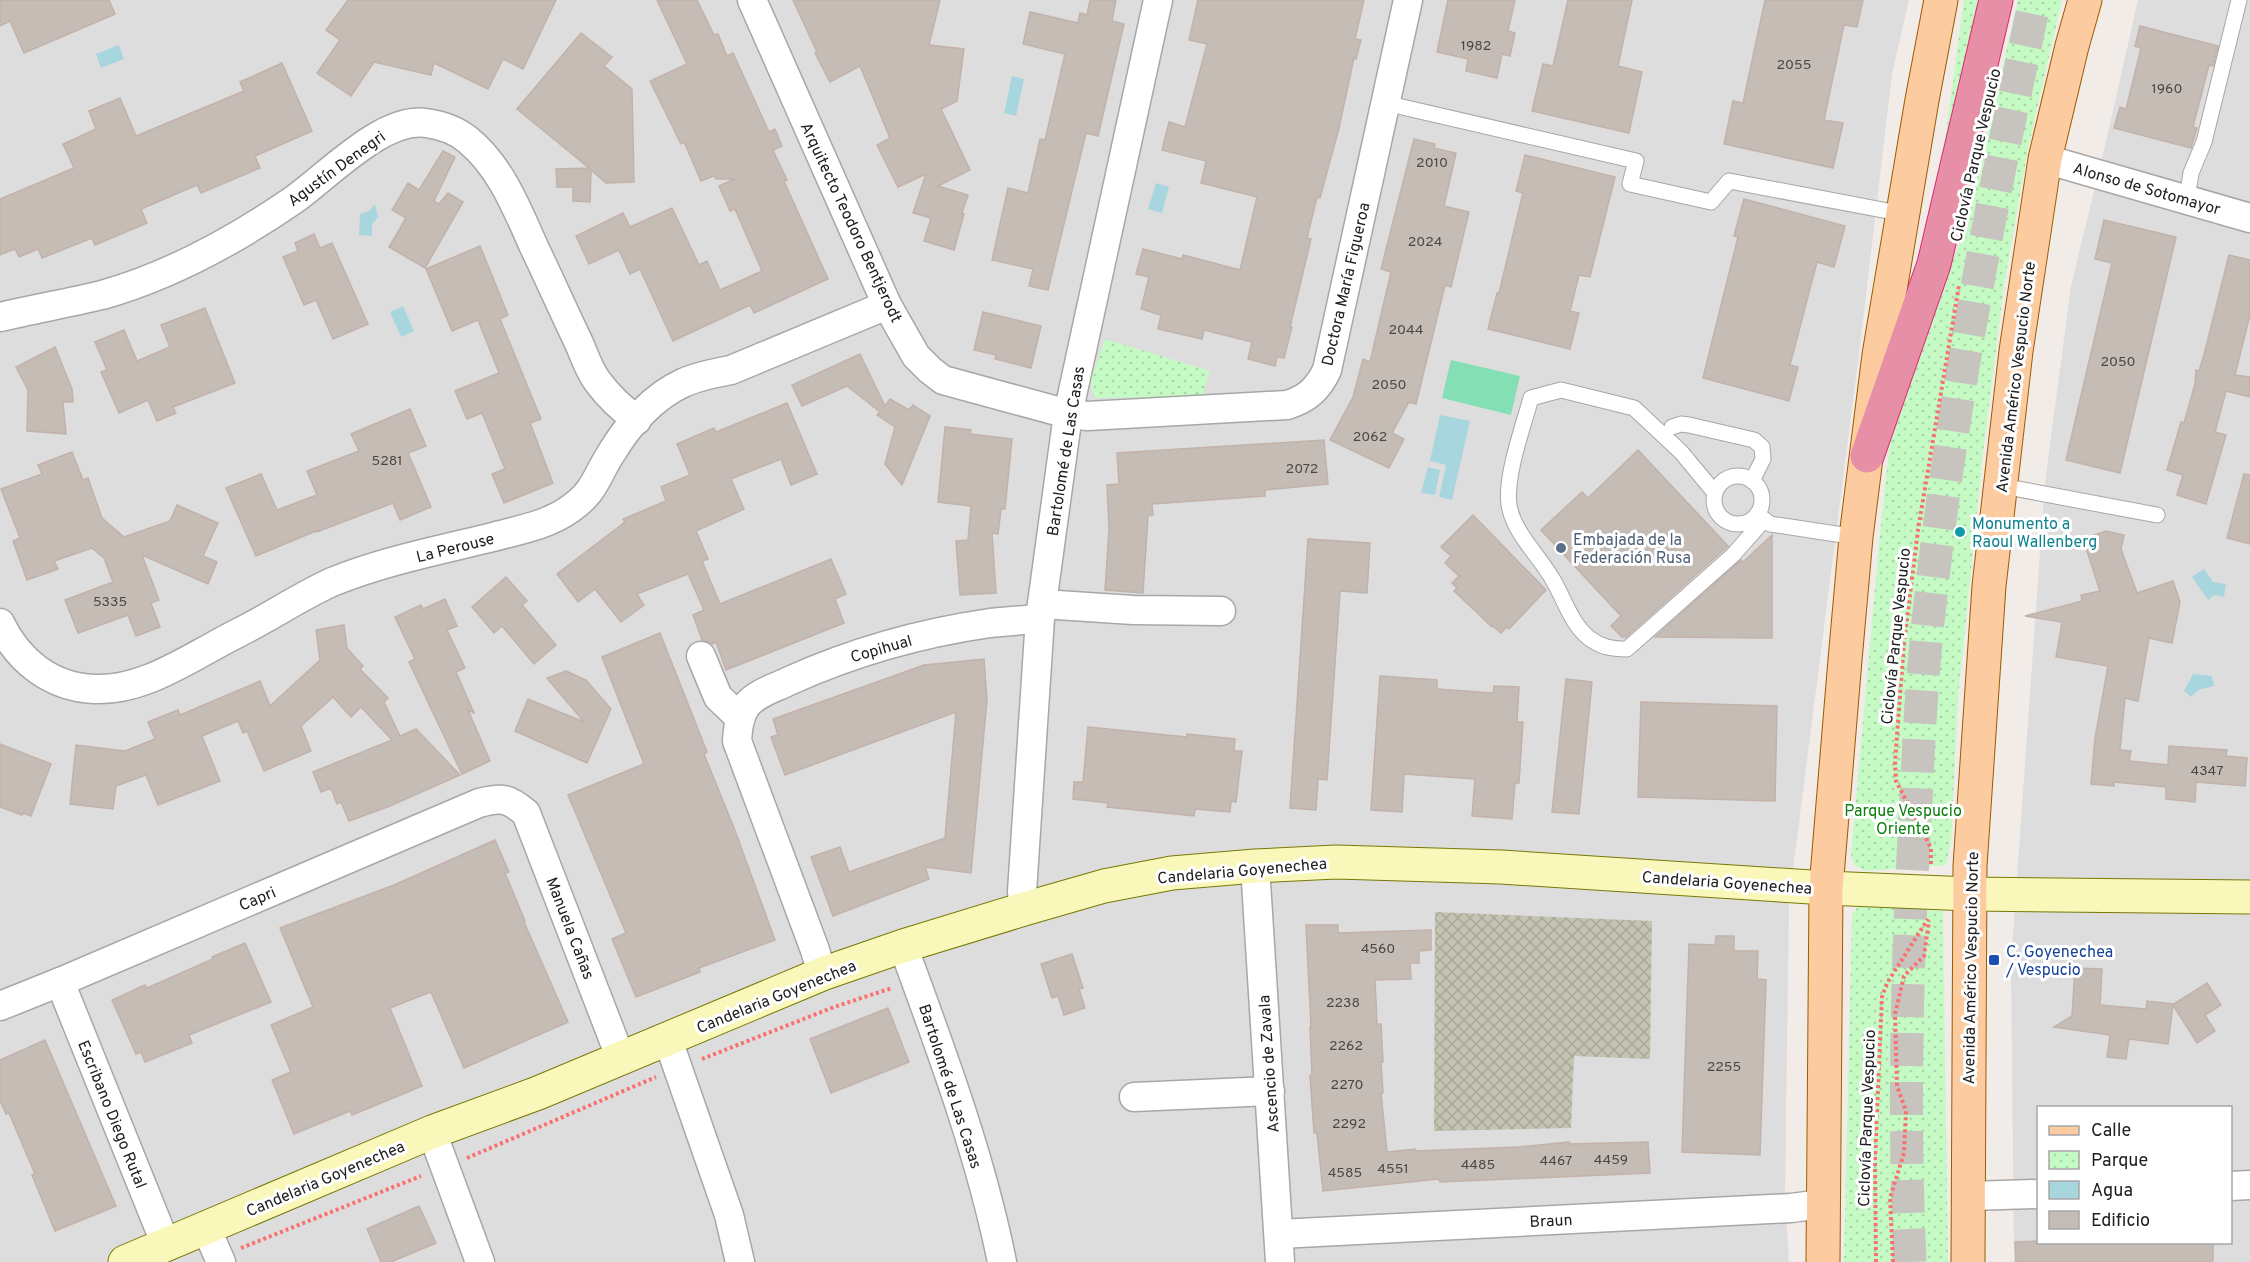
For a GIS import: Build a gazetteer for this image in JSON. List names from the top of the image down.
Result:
{
  "streets": {
    "main road": ["Avenida Américo Vespucio Norte"],
    "street": [
      "Agustín Denegri",
      "Alonso de Sotomayor",
      "Arquitecto Teodoro Bentjerodt",
      "Doctora María Figueroa",
      "Bartolomé de Las Casas",
      "La Perouse",
      "Copihual",
      "Candelaria Goyenechea",
      "Capri",
      "Manuela Cañas",
      "Ascencio de Zavala",
      "Escribano Diego Rutal",
      "Braun"
    ],
    "path": ["Ciclovía Parque Vespucio"]
  },
  "crossings": [
    ["Ciclovía Parque Vespucio", "Candelaria Goyenechea"],
    ["Agustín Denegri", "La Perouse"],
    ["Alonso de Sotomayor", "Avenida Américo Vespucio Norte"],
    ["Arquitecto Teodoro Bentjerodt", "Doctora María Figueroa"],
    ["Arquitecto Teodoro Bentjerodt", "Bartolomé de Las Casas"],
    ["Arquitecto Teodoro Bentjerodt", "La Perouse"],
    ["Doctora María Figueroa", "Bartolomé de Las Casas"],
    ["Avenida Américo Vespucio Norte", "Candelaria Goyenechea"],
    ["Bartolomé de Las Casas", "Copihual"],
    ["Bartolomé de Las Casas", "Candelaria Goyenechea"],
    ["Candelaria Goyenechea", "Manuela Cañas"],
    ["Candelaria Goyenechea", "Ascencio de Zavala"],
    ["Candelaria Goyenechea", "Escribano Diego Rutal"],
    ["Capri", "Manuela Cañas"],
    ["Capri", "Escribano Diego Rutal"],
    ["Ascencio de Zavala", "Braun"]
  ],
  "parks": ["Parque Vespucio Oriente"],
  "places": {
    "other": ["Monumento a Raoul Wallenberg", "Embajada de la Federación Rusa"],
    "transit": ["C. Goyenechea / Vespucio"]
  },
  "house_numbers": [
    "1982",
    "2055",
    "1960",
    "2010",
    "2024",
    "2044",
    "2050",
    "2050",
    "2062",
    "5281",
    "2072",
    "5335",
    "4347",
    "4560",
    "2238",
    "2262",
    "2255",
    "2270",
    "2292",
    "4459",
    "4467",
    "4485",
    "4551",
    "4585"
  ],
  "legend": [
    "Calle",
    "Parque",
    "Agua",
    "Edificio"
  ]
}
